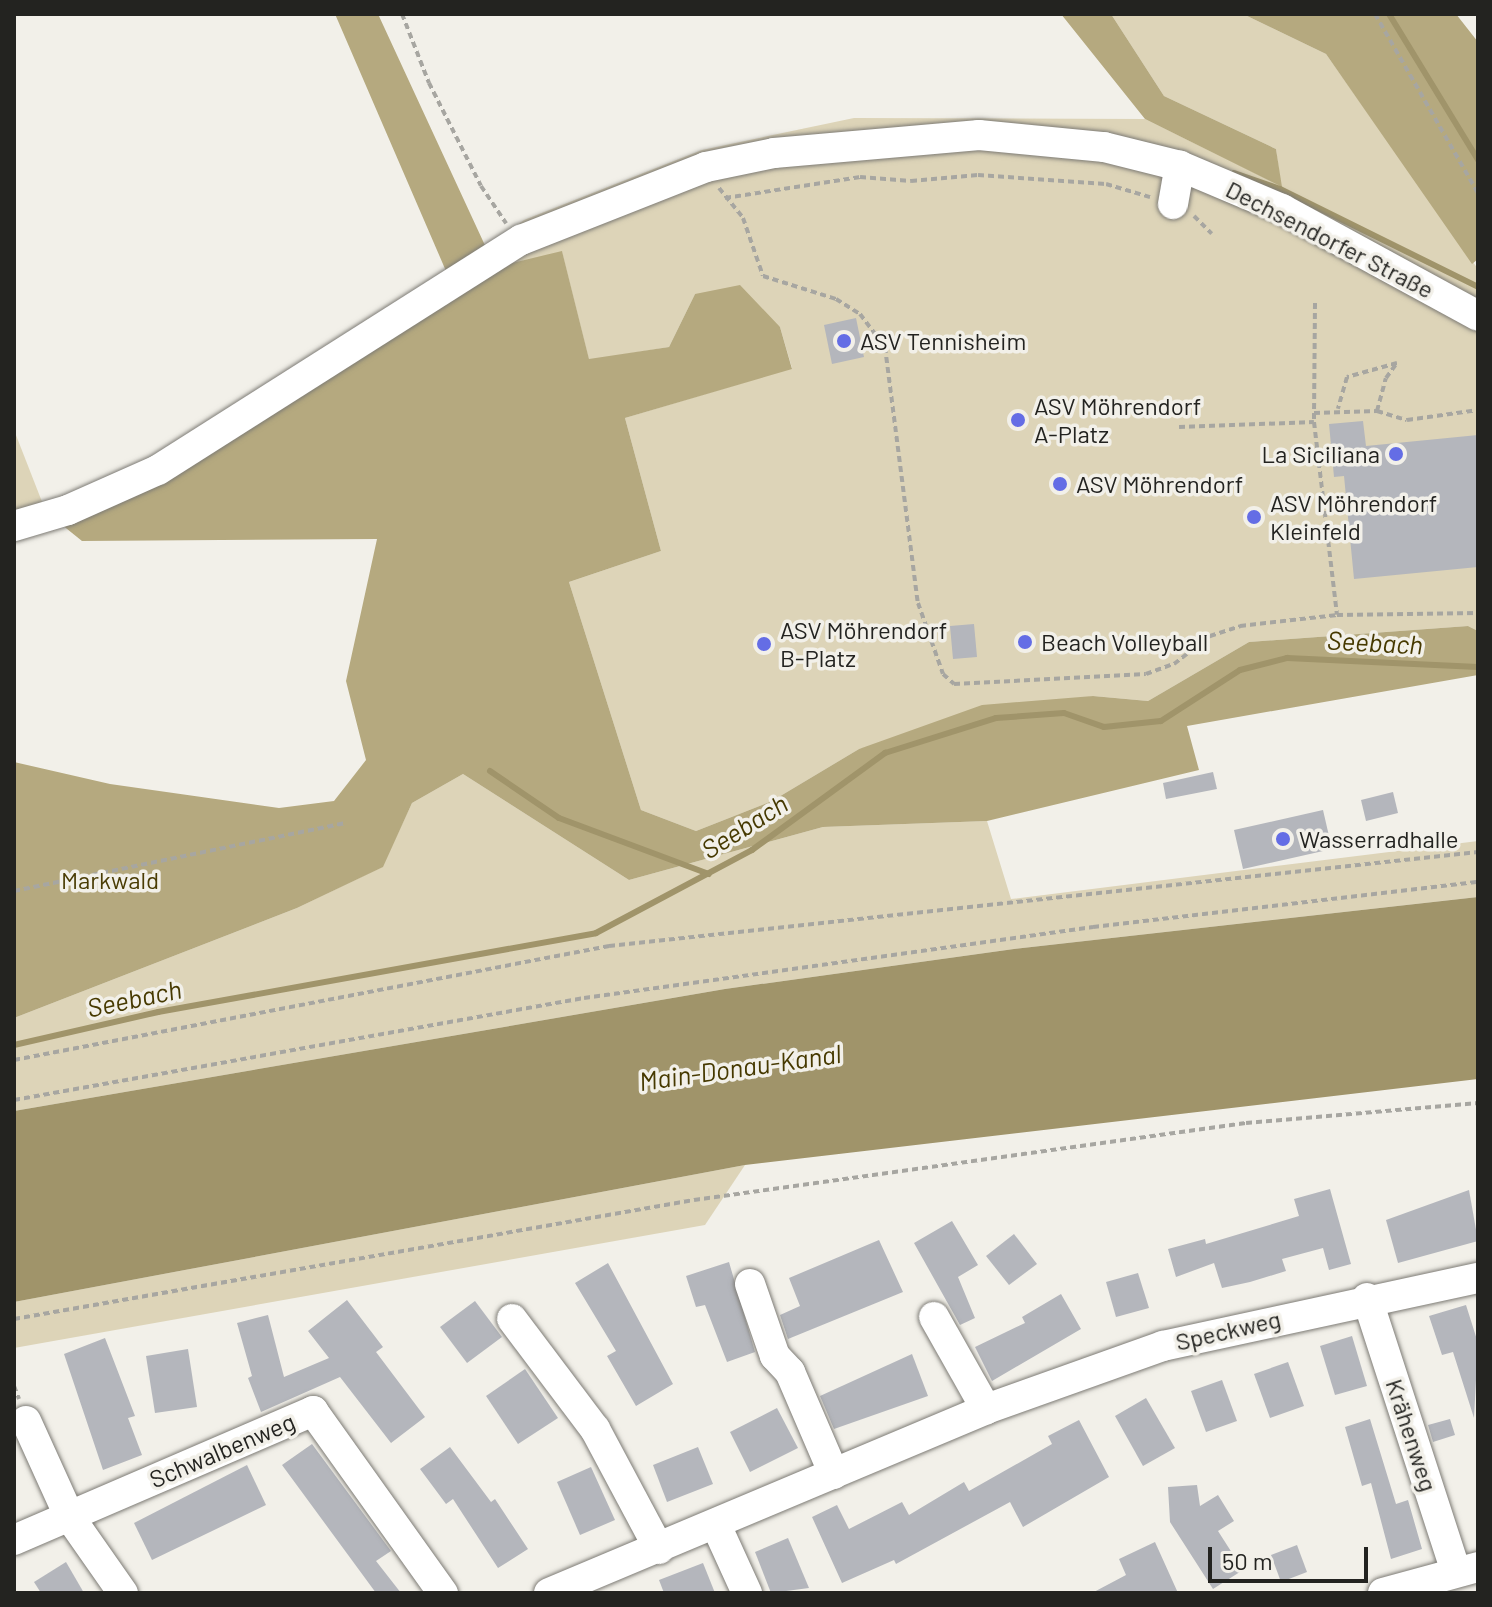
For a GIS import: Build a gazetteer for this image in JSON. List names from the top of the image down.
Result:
{
  "streets": {
    "street": [
      "Dechsendorfer Straße",
      "Speckweg",
      "Krähenweg",
      "Schwalbenweg"
    ]
  },
  "crossings": [
    ["Speckweg", "Krähenweg"]
  ],
  "water": ["Seebach", "Main-Donau-Kanal"],
  "parks": ["Markwald"],
  "places": [
    "ASV Tennisheim",
    "ASV Möhrendorf A-Platz",
    "La Siciliana",
    "ASV Möhrendorf",
    "ASV Möhrendorf Kleinfeld",
    "Beach Volleyball",
    "ASV Möhrendorf B-Platz",
    "Wasserradhalle"
  ],
  "scale_bar": "50 m"
}
